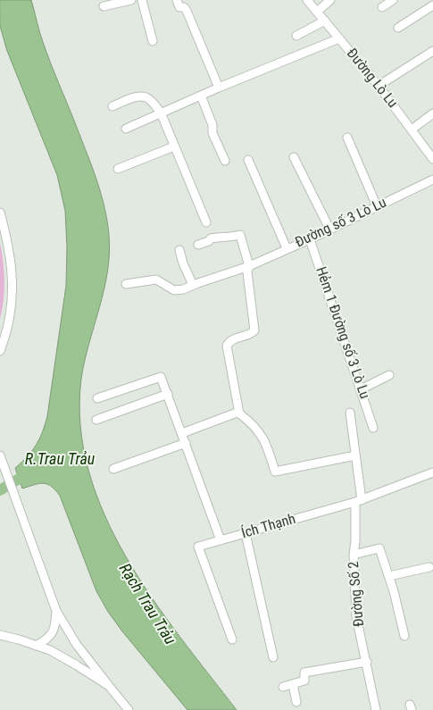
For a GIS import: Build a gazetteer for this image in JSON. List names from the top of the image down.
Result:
{
  "streets": {
    "street": [
      "Đường Lò Lu",
      "Đường số 3 Lò Lu",
      "Hẻm 1 Đường số 3 Lò Lu",
      "Ích Thạnh",
      "Đường Số 2"
    ]
  },
  "crossings": [
    ["Đường số 3 Lò Lu", "Hẻm 1 Đường số 3 Lò Lu"],
    ["Ích Thạnh", "Đường Số 2"]
  ],
  "water": ["R.Trau Trảu", "Rạch Trau Trảu"]
}
